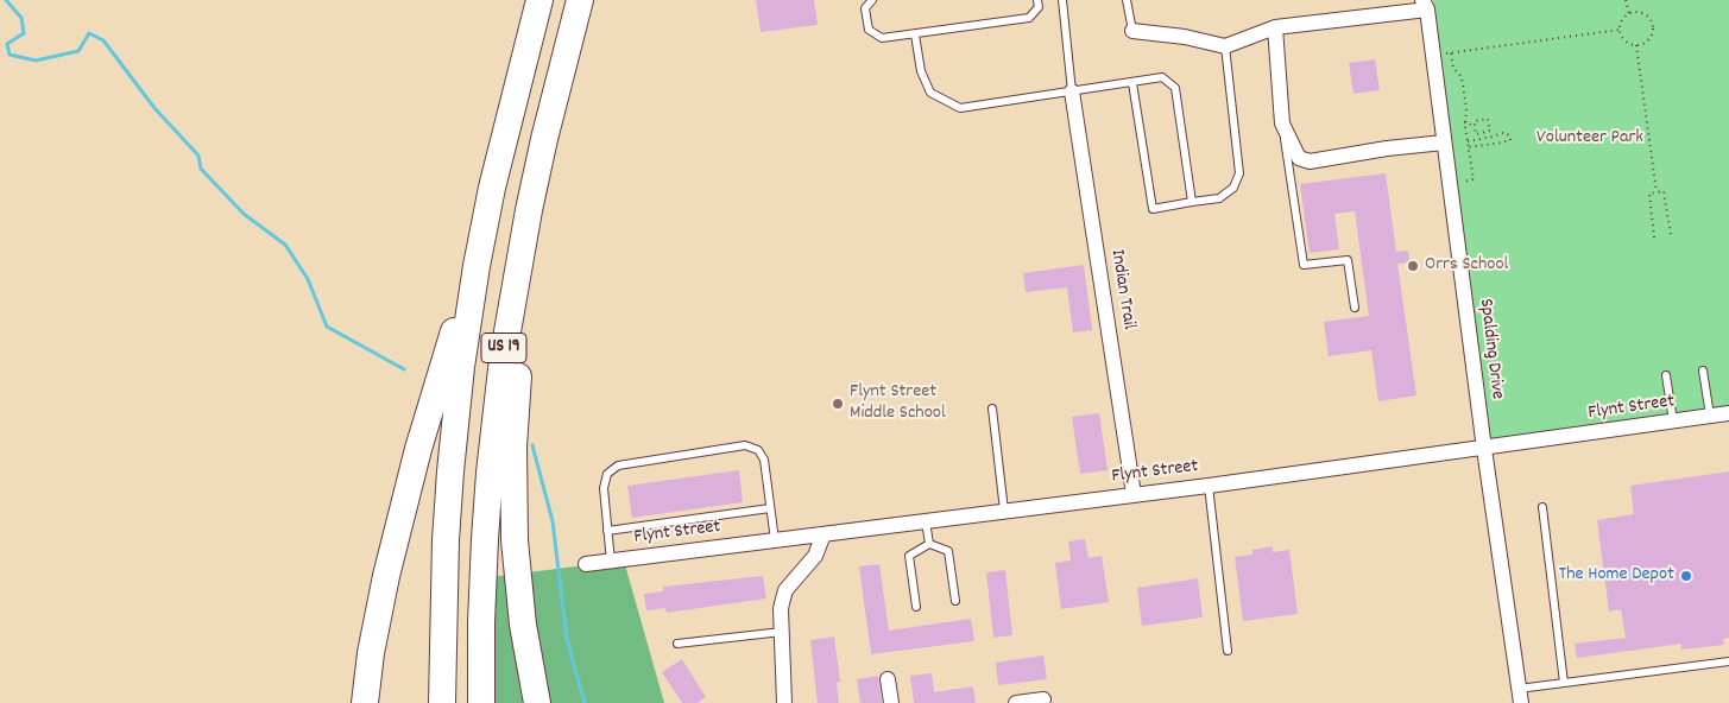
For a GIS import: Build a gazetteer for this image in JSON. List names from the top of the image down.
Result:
{
  "streets": {
    "highway": ["US 19"],
    "street": ["Indian Trail", "Spalding Drive", "Flynt Street"]
  },
  "crossings": [
    ["Indian Trail", "Flynt Street"],
    ["Spalding Drive", "Flynt Street"]
  ],
  "parks": ["Volunteer Park"],
  "places": ["Orrs School", "Flynt Street Middle School", "The Home Depot"]
}
